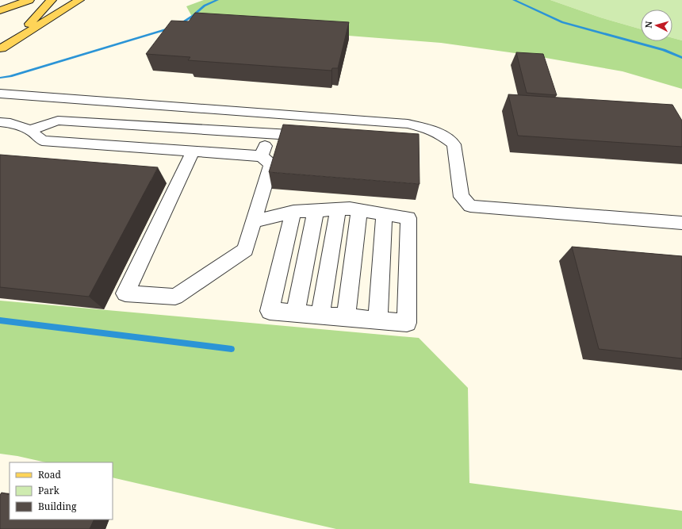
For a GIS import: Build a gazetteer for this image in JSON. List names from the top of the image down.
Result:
{
  "legend": ["Road", "Park", "Building"],
  "north": "left"
}
